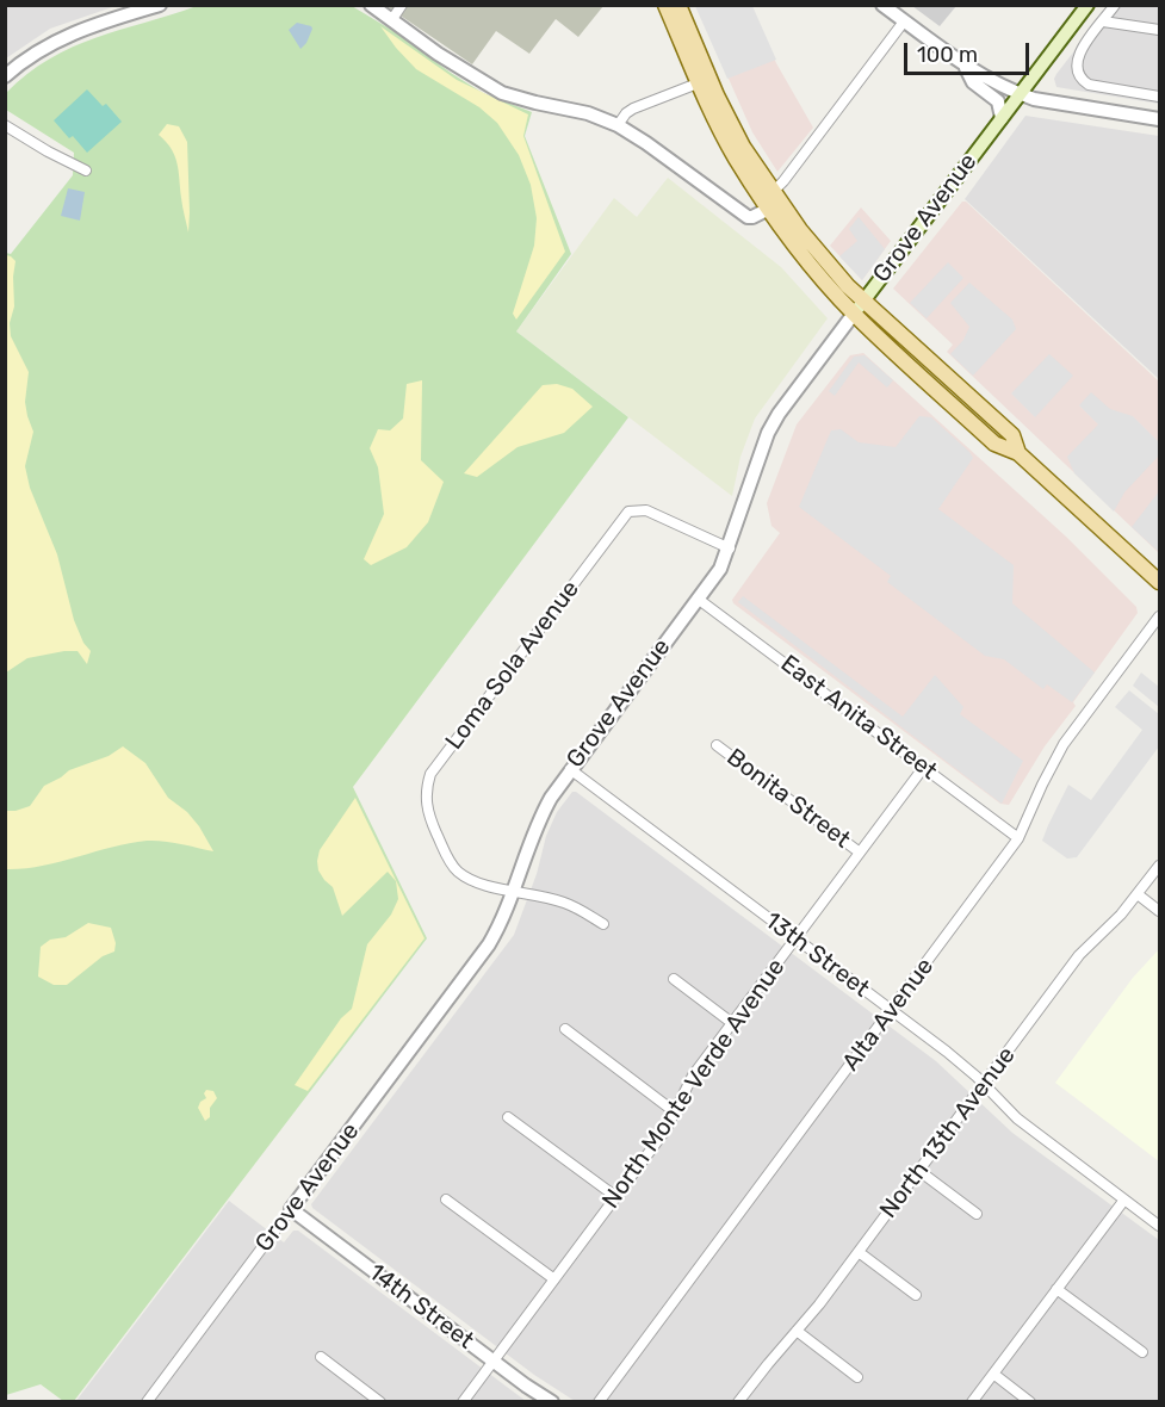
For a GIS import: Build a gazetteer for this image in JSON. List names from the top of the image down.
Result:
{
  "streets": {
    "main road": ["Grove Avenue"],
    "street": [
      "Loma Sola Avenue",
      "East Anita Street",
      "Bonita Street",
      "13th Street",
      "Alta Avenue",
      "North Monte Verde Avenue",
      "North 13th Avenue",
      "14th Street"
    ]
  },
  "crossings": [
    ["Grove Avenue", "Loma Sola Avenue"],
    ["Grove Avenue", "East Anita Street"],
    ["Grove Avenue", "13th Street"],
    ["Grove Avenue", "14th Street"],
    ["East Anita Street", "Alta Avenue"],
    ["East Anita Street", "North Monte Verde Avenue"],
    ["Bonita Street", "North Monte Verde Avenue"],
    ["13th Street", "Alta Avenue"],
    ["13th Street", "North Monte Verde Avenue"],
    ["13th Street", "North 13th Avenue"],
    ["North Monte Verde Avenue", "14th Street"]
  ],
  "scale_bar": "100 m"
}
